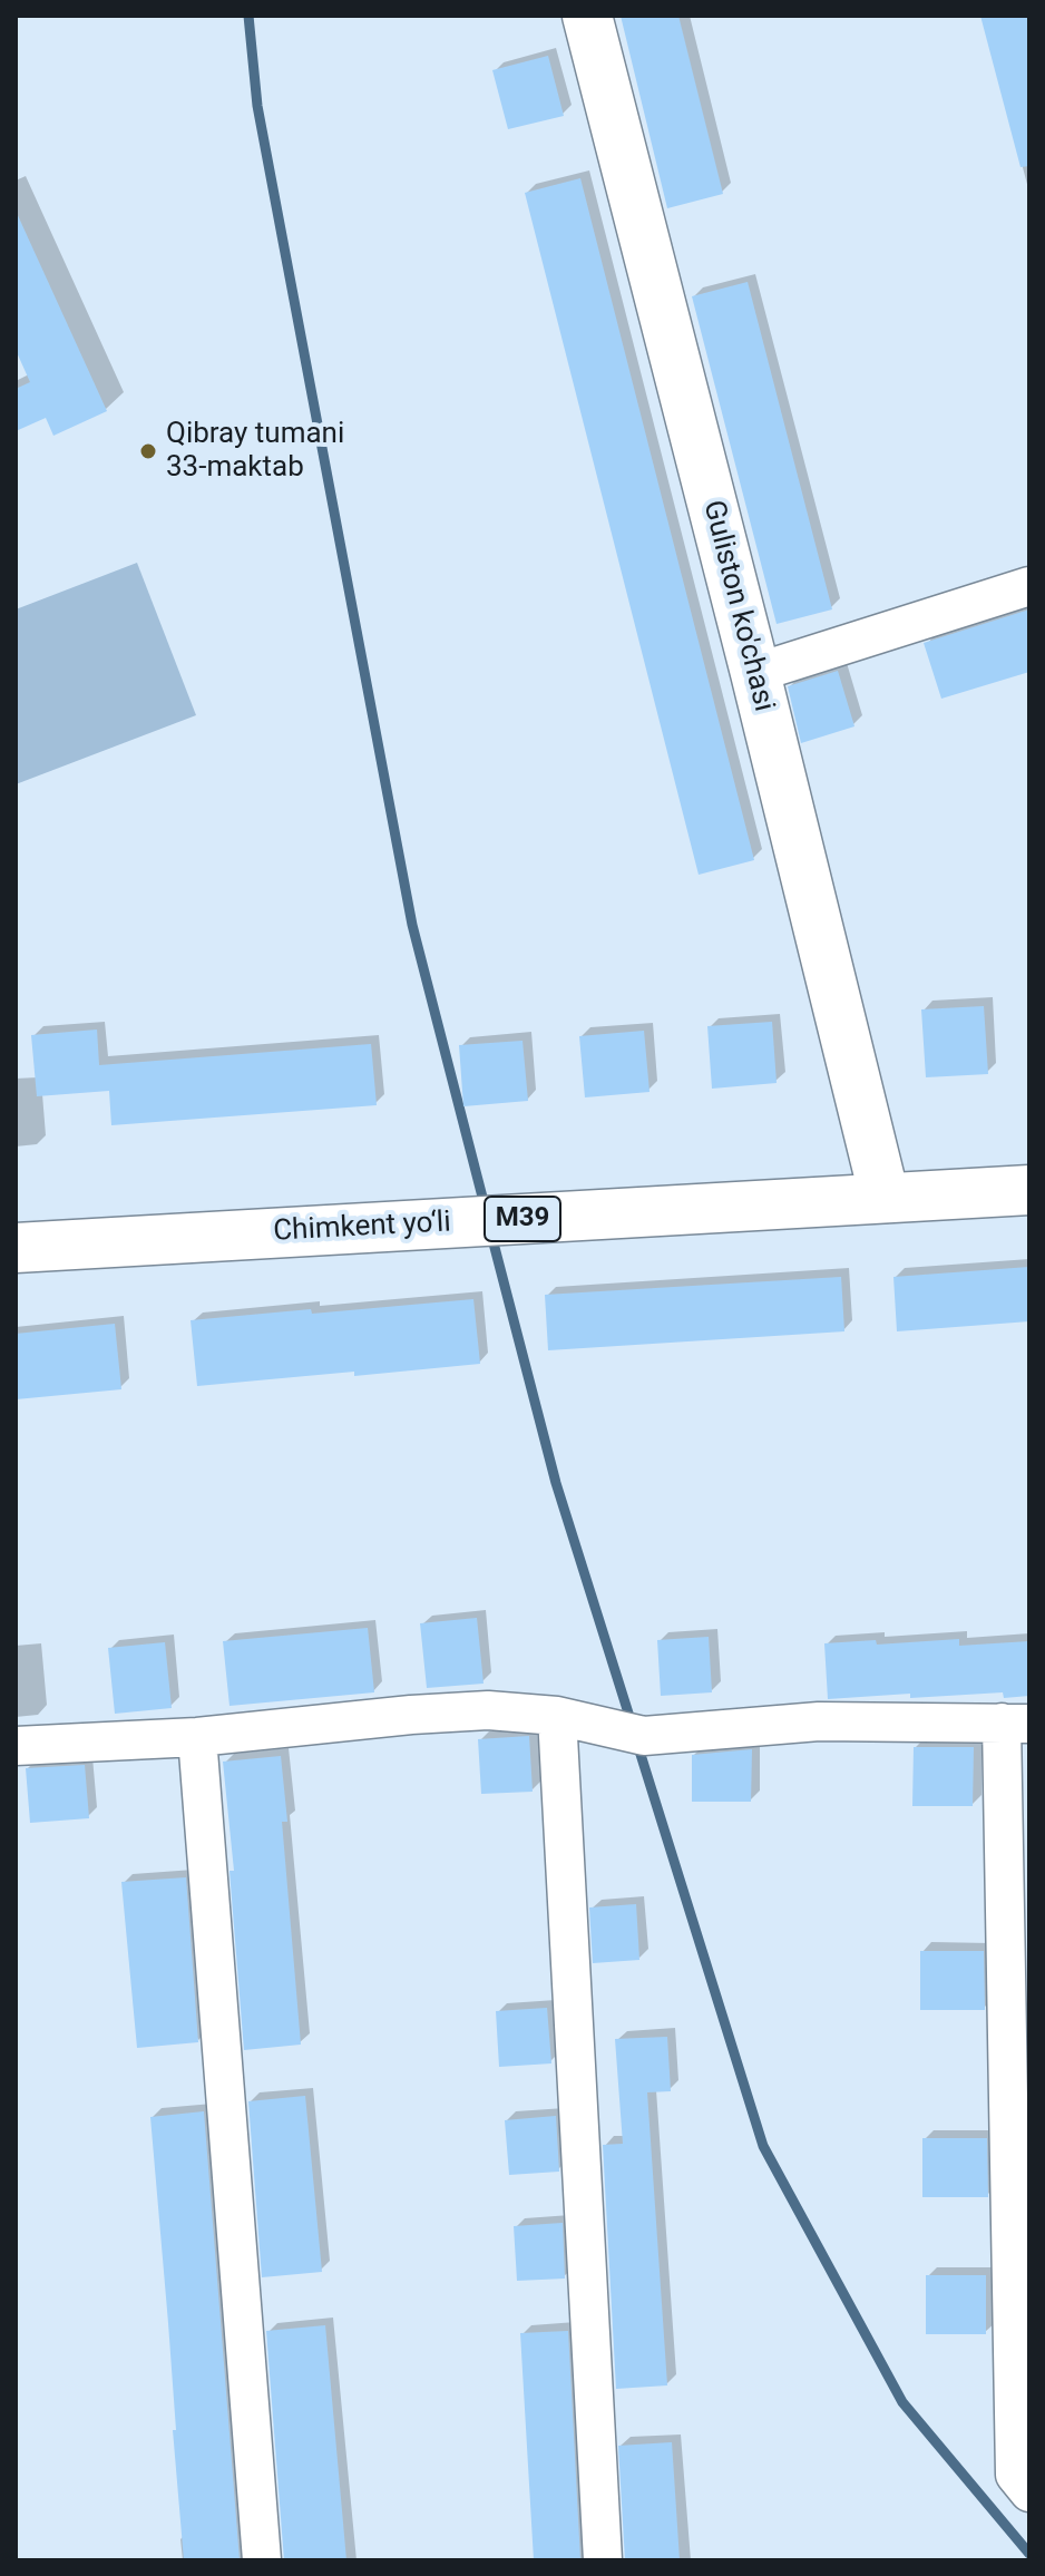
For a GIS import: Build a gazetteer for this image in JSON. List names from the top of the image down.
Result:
{
  "streets": {
    "main road": ["Guliston ko'chasi", "M39", "Chimkent yo‘li"]
  },
  "crossings": [
    ["Guliston ko'chasi", "Chimkent yo‘li"]
  ],
  "places": ["Qibray tumani 33-maktab"]
}
